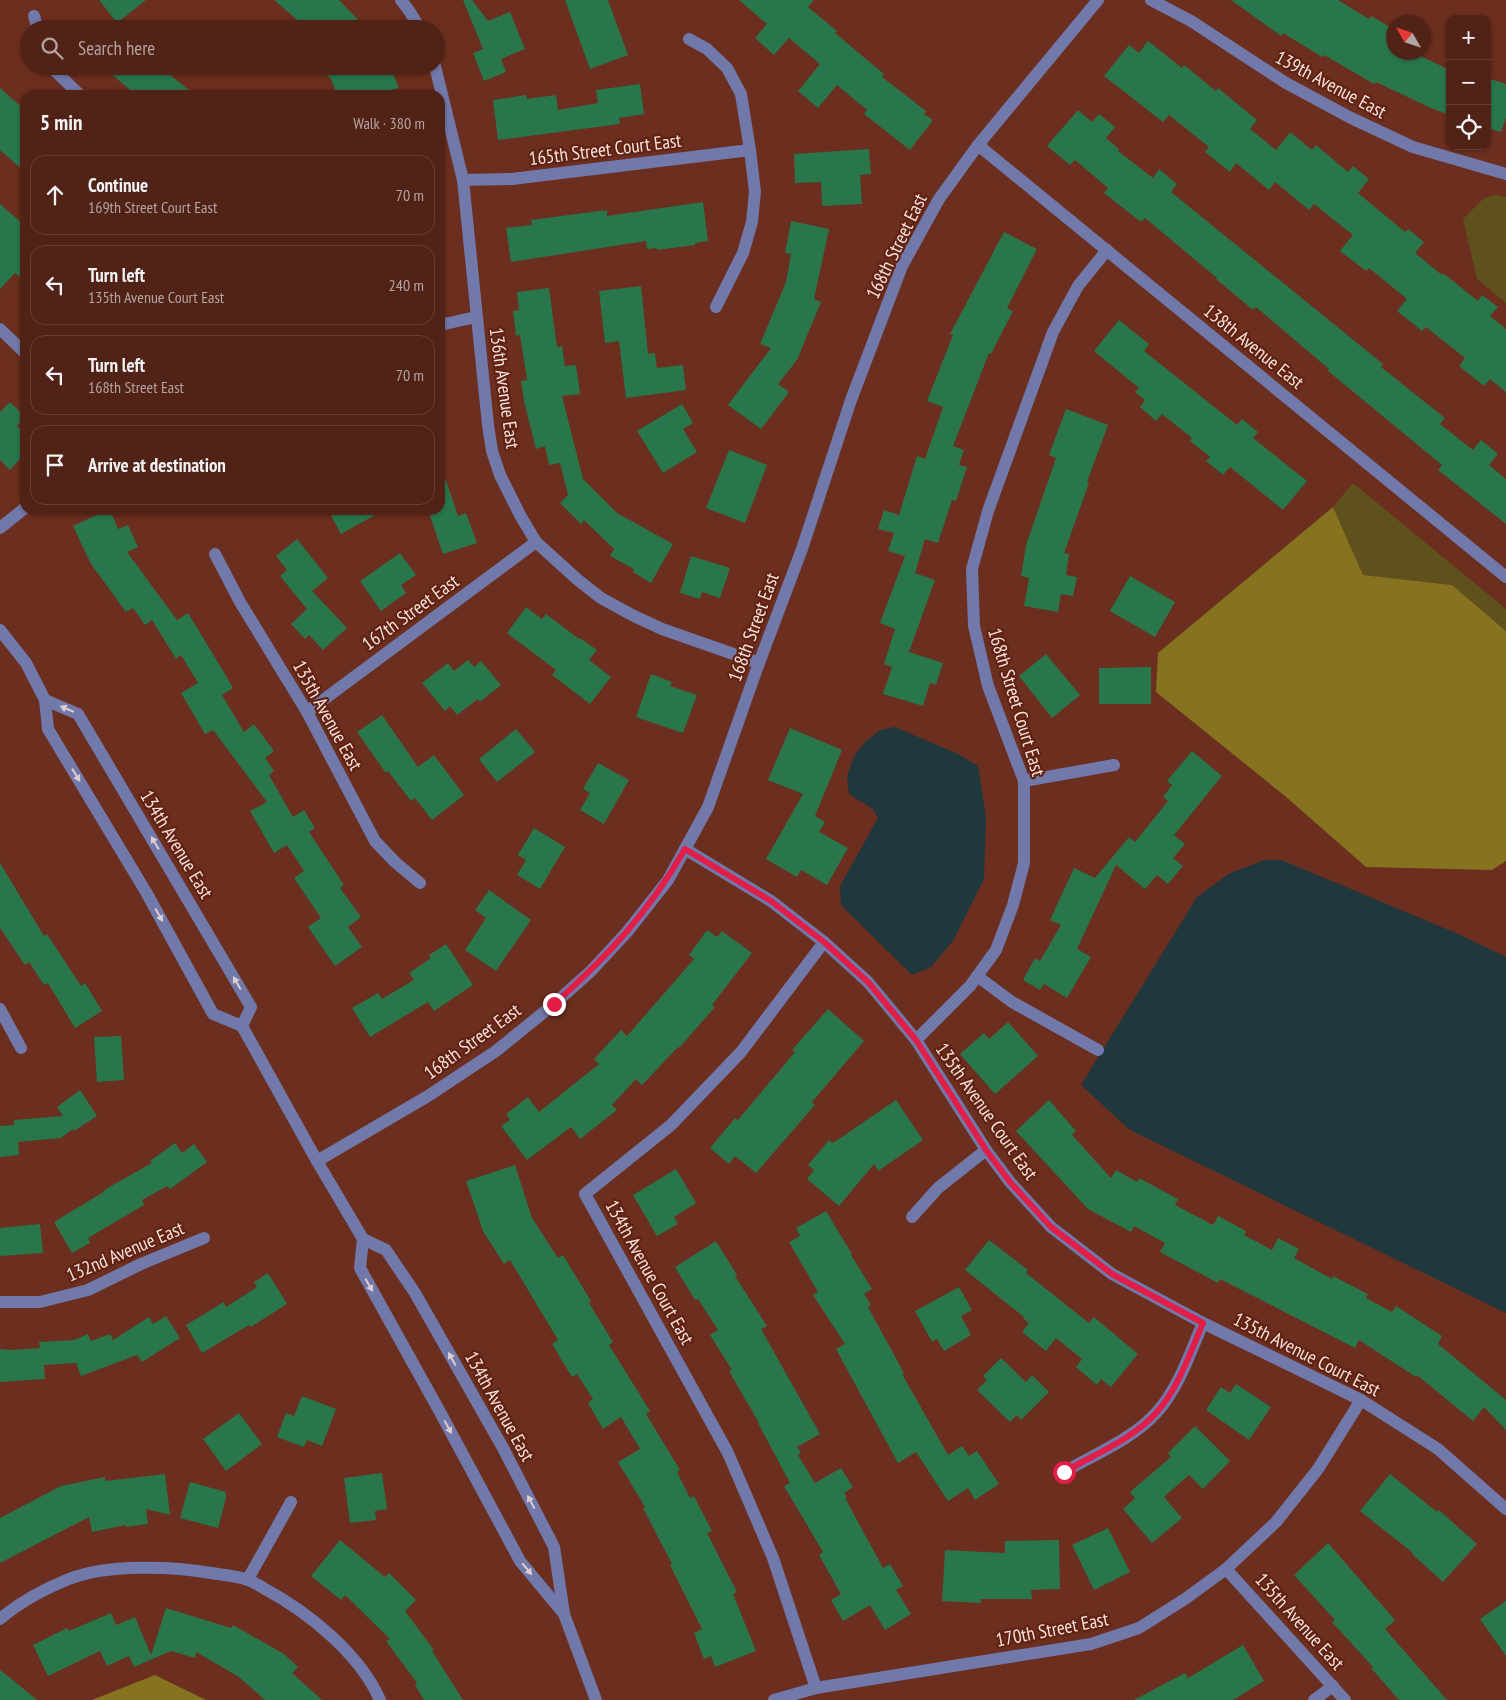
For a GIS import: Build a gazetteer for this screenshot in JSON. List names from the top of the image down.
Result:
{
  "streets": {
    "street": [
      "139th Avenue East",
      "165th Street Court East",
      "168th Street East",
      "138th Avenue East",
      "136th Avenue East",
      "167th Street East",
      "168th Street Court East",
      "135th Avenue East",
      "134th Avenue East",
      "135th Avenue Court East",
      "132nd Avenue East",
      "134th Avenue Court East",
      "170th Street East"
    ]
  },
  "crossings": [
    ["165th Street Court East", "136th Avenue East"],
    ["168th Street East", "138th Avenue East"],
    ["168th Street East", "136th Avenue East"],
    ["168th Street East", "135th Avenue Court East"],
    ["138th Avenue East", "168th Street Court East"],
    ["136th Avenue East", "167th Street East"],
    ["167th Street East", "135th Avenue East"],
    ["168th Street Court East", "135th Avenue Court East"],
    ["135th Avenue East", "170th Street East"],
    ["135th Avenue Court East", "134th Avenue Court East"],
    ["135th Avenue Court East", "170th Street East"],
    ["134th Avenue Court East", "170th Street East"]
  ],
  "north": "top left",
  "page": {
    "map_buttons": ["+", "−"],
    "search": "Search here",
    "heading": ["5 min", "Walk · 380 m"],
    "list": [
      ["Continue", "169th Street Court East", "70 m"],
      ["Turn left", "135th Avenue Court East", "240 m"],
      ["Turn left", "168th Street East", "70 m"],
      "Arrive at destination"
    ]
  }
}
